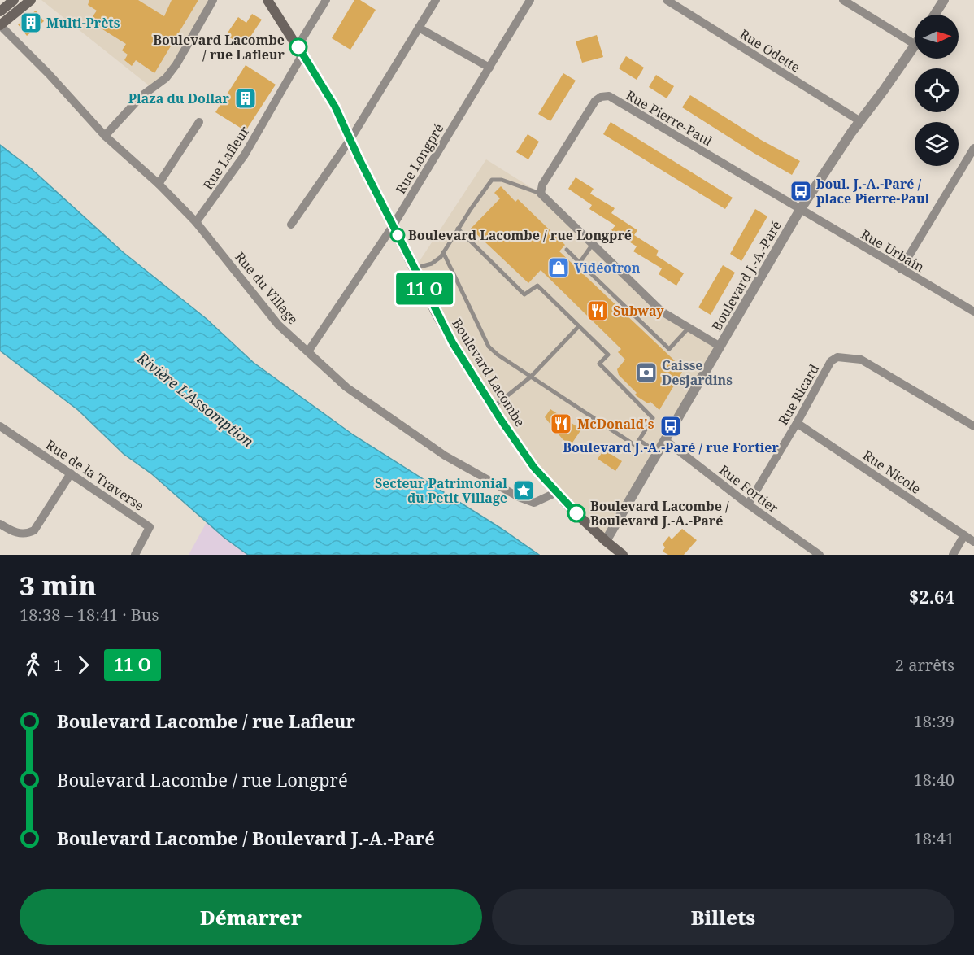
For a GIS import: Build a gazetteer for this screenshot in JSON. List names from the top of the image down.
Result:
{
  "streets": {
    "main road": ["Boulevard Lacombe"],
    "street": [
      "Rue Odette",
      "Rue Pierre-Paul",
      "Rue Lafleur",
      "Rue Longpré",
      "Rue Urbain",
      "Boulevard J.-A.-Paré",
      "Rue du Village",
      "Rue Ricard",
      "Rue Nicole",
      "Rue de la Traverse",
      "Rue Fortier"
    ]
  },
  "crossings": [
    ["Rue Odette", "Boulevard J.-A.-Paré"],
    ["Rue Pierre-Paul", "Rue Urbain"],
    ["Rue Pierre-Paul", "Boulevard J.-A.-Paré"],
    ["Rue Lafleur", "Rue du Village"],
    ["Rue Lafleur", "Boulevard Lacombe"],
    ["Rue Longpré", "Rue du Village"],
    ["Rue Longpré", "Boulevard Lacombe"],
    ["Rue Urbain", "Boulevard J.-A.-Paré"],
    ["Boulevard J.-A.-Paré", "Boulevard Lacombe"],
    ["Boulevard J.-A.-Paré", "Rue Fortier"],
    ["Rue du Village", "Boulevard Lacombe"],
    ["Rue Ricard", "Rue Nicole"],
    ["Rue Ricard", "Rue Fortier"]
  ],
  "water": ["Rivière L'Assomption"],
  "places": {
    "building": ["Multi-Prèts", "Plaza du Dollar"],
    "other": ["Boulevard Lacombe / rue Lafleur", "Boulevard Lacombe / rue Longpré", "Boulevard Lacombe / Boulevard J.-A.-Paré"],
    "bus stop": ["boul. J.-A.-Paré / place Pierre-Paul", "Boulevard J.-A.-Paré / rue Fortier"],
    "shop": ["Vidéotron"],
    "restaurant": ["Subway", "McDonald's"],
    "bank": ["Caisse Desjardins"],
    "place": ["Secteur Patrimonial du Petit Village"]
  },
  "north": "right",
  "page": {
    "on_map": "11 O",
    "heading": ["3 min", "18:38 – 18:41 · Bus", "$2.64"],
    "legs": ["1", "11 O", "2 arrêts"],
    "list": [
      {
        "name": "Boulevard Lacombe / rue Lafleur",
        "value": "18:39"
      },
      {
        "name": "Boulevard Lacombe / rue Longpré",
        "value": "18:40"
      },
      {
        "name": "Boulevard Lacombe / Boulevard J.-A.-Paré",
        "value": "18:41"
      }
    ],
    "buttons": ["Démarrer", "Billets"]
  }
}
